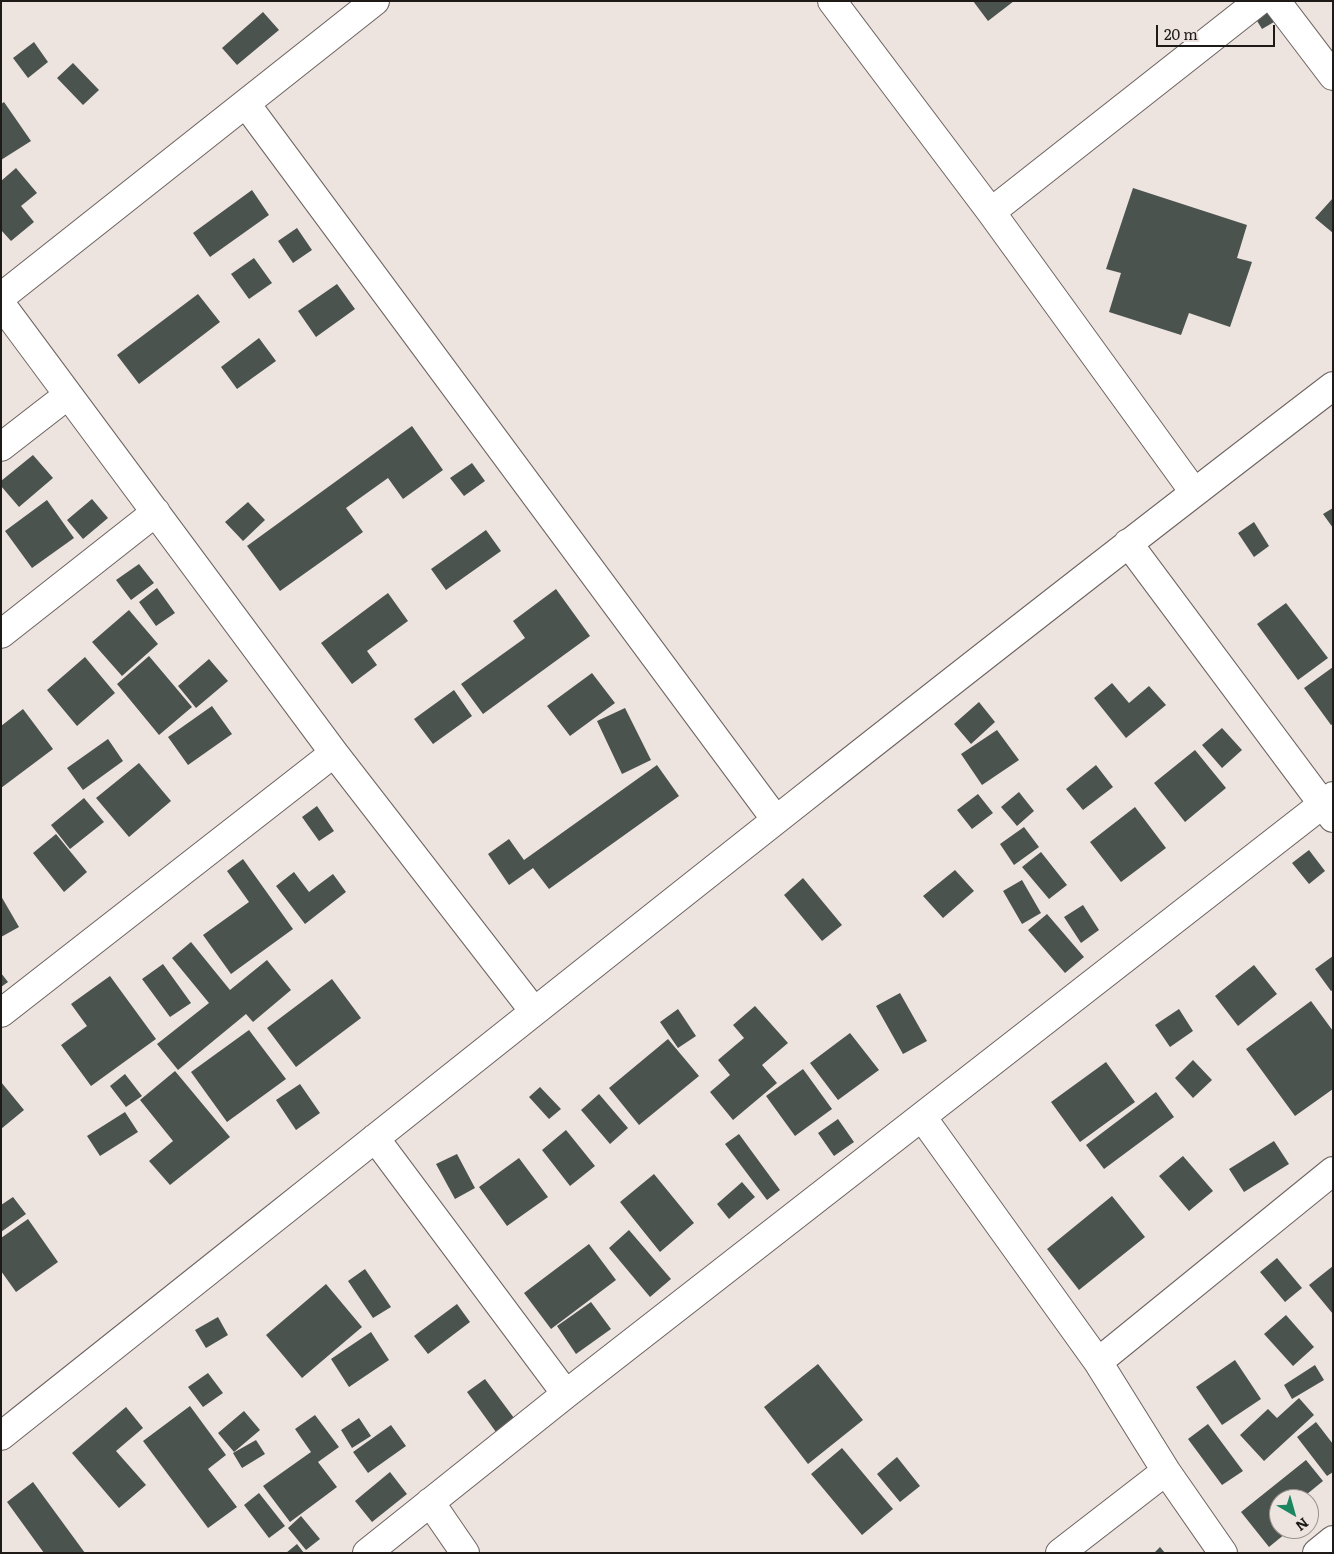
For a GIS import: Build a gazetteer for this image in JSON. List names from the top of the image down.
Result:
{
  "scale_bar": "20 m",
  "north": "bottom right"
}
